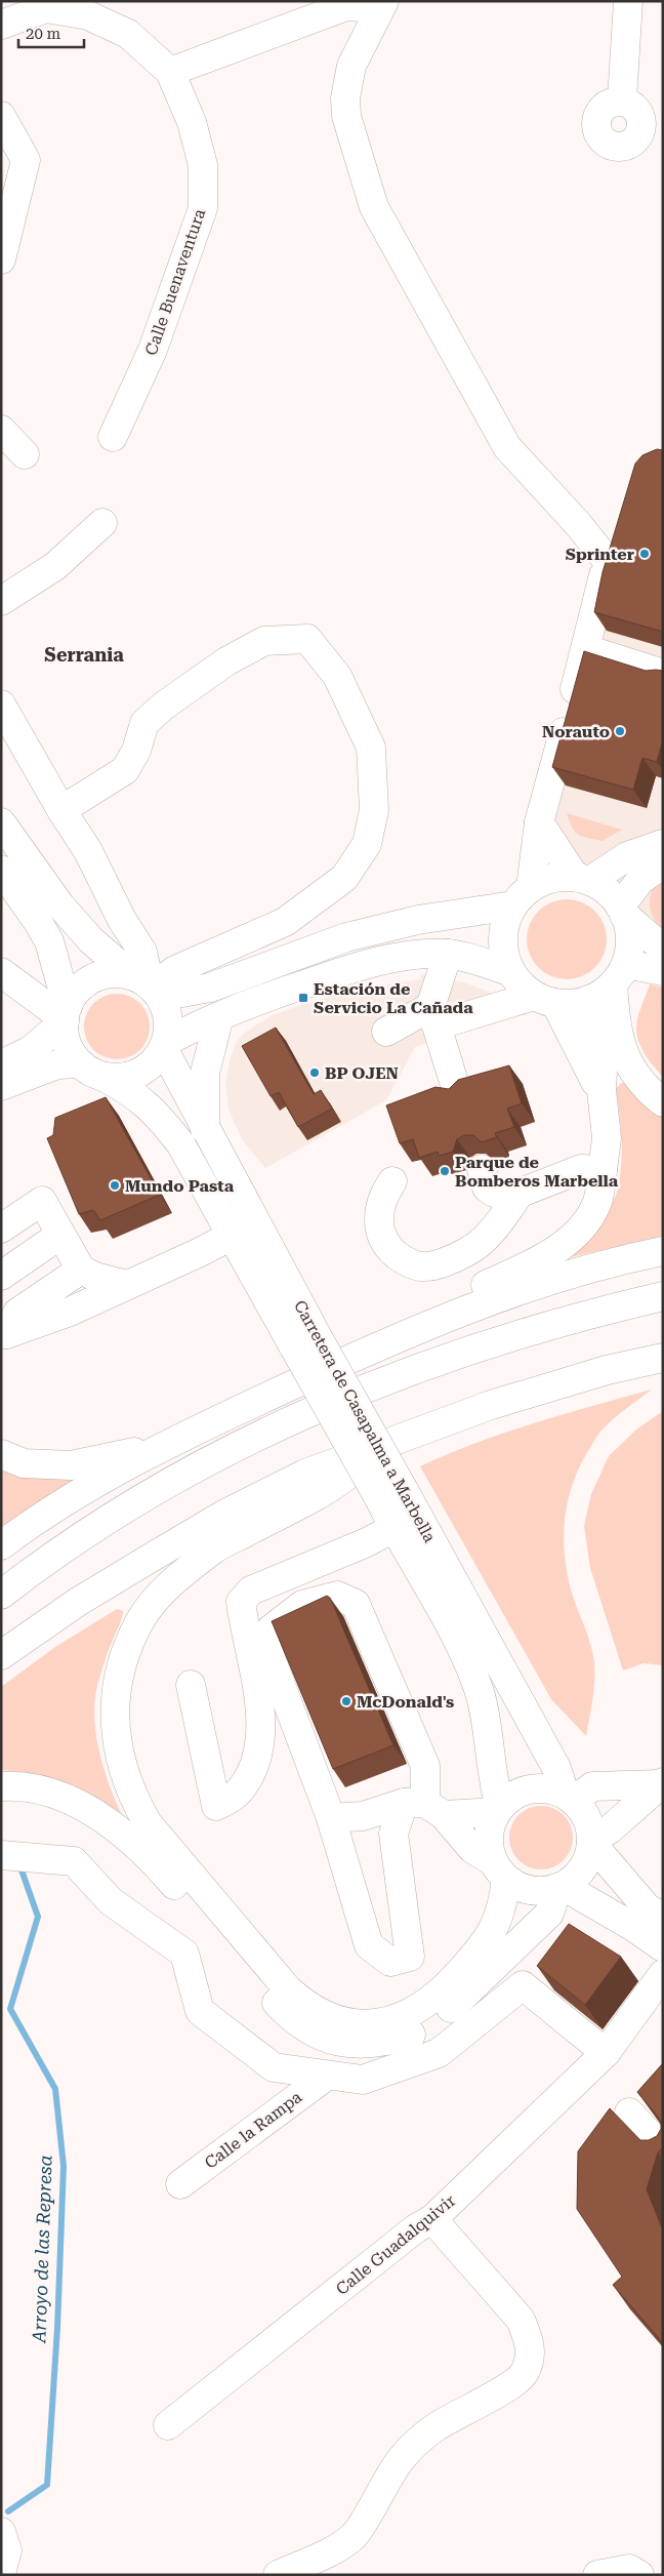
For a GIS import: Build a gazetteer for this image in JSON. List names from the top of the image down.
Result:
{
  "streets": {
    "main road": [
      "Calle Buenaventura",
      "Carretera de Casapalma a Marbella",
      "Calle la Rampa",
      "Calle Guadalquivir"
    ]
  },
  "districts": ["Serrania"],
  "water": ["Arroyo de las Represa"],
  "places": {
    "other": [
      "Sprinter",
      "Norauto",
      "BP OJEN",
      "Parque de Bomberos Marbella",
      "Mundo Pasta",
      "McDonald's"
    ],
    "transit": ["Estación de Servicio La Cañada"]
  },
  "scale_bar": "20 m"
}
